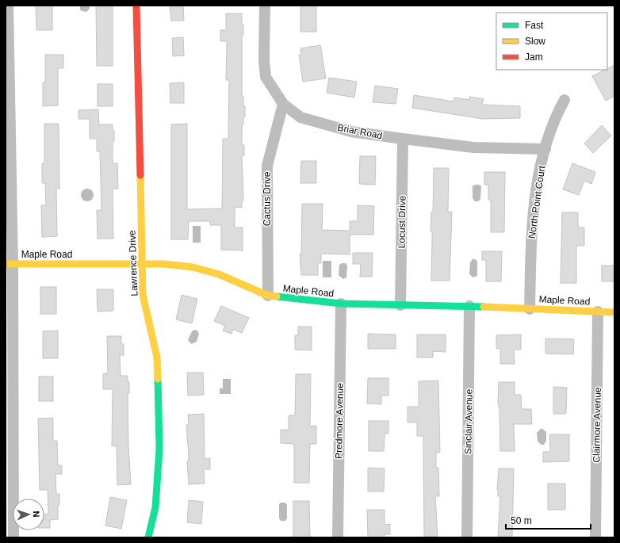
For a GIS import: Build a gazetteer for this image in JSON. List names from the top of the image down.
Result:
{
  "streets": {
    "street": [
      "Briar Road",
      "Cactus Drive",
      "North Point Court",
      "Locust Drive",
      "Maple Road",
      "Lawrence Drive",
      "Predmore Avenue",
      "Sinclair Avenue",
      "Clairmore Avenue"
    ]
  },
  "crossings": [
    ["Briar Road", "Cactus Drive"],
    ["Briar Road", "North Point Court"],
    ["Briar Road", "Locust Drive"],
    ["Cactus Drive", "Maple Road"],
    ["North Point Court", "Maple Road"],
    ["Locust Drive", "Maple Road"],
    ["Maple Road", "Lawrence Drive"],
    ["Maple Road", "Predmore Avenue"],
    ["Maple Road", "Sinclair Avenue"],
    ["Maple Road", "Clairmore Avenue"]
  ],
  "legend": ["Fast", "Slow", "Jam"],
  "scale_bar": "50 m",
  "north": "right"
}
